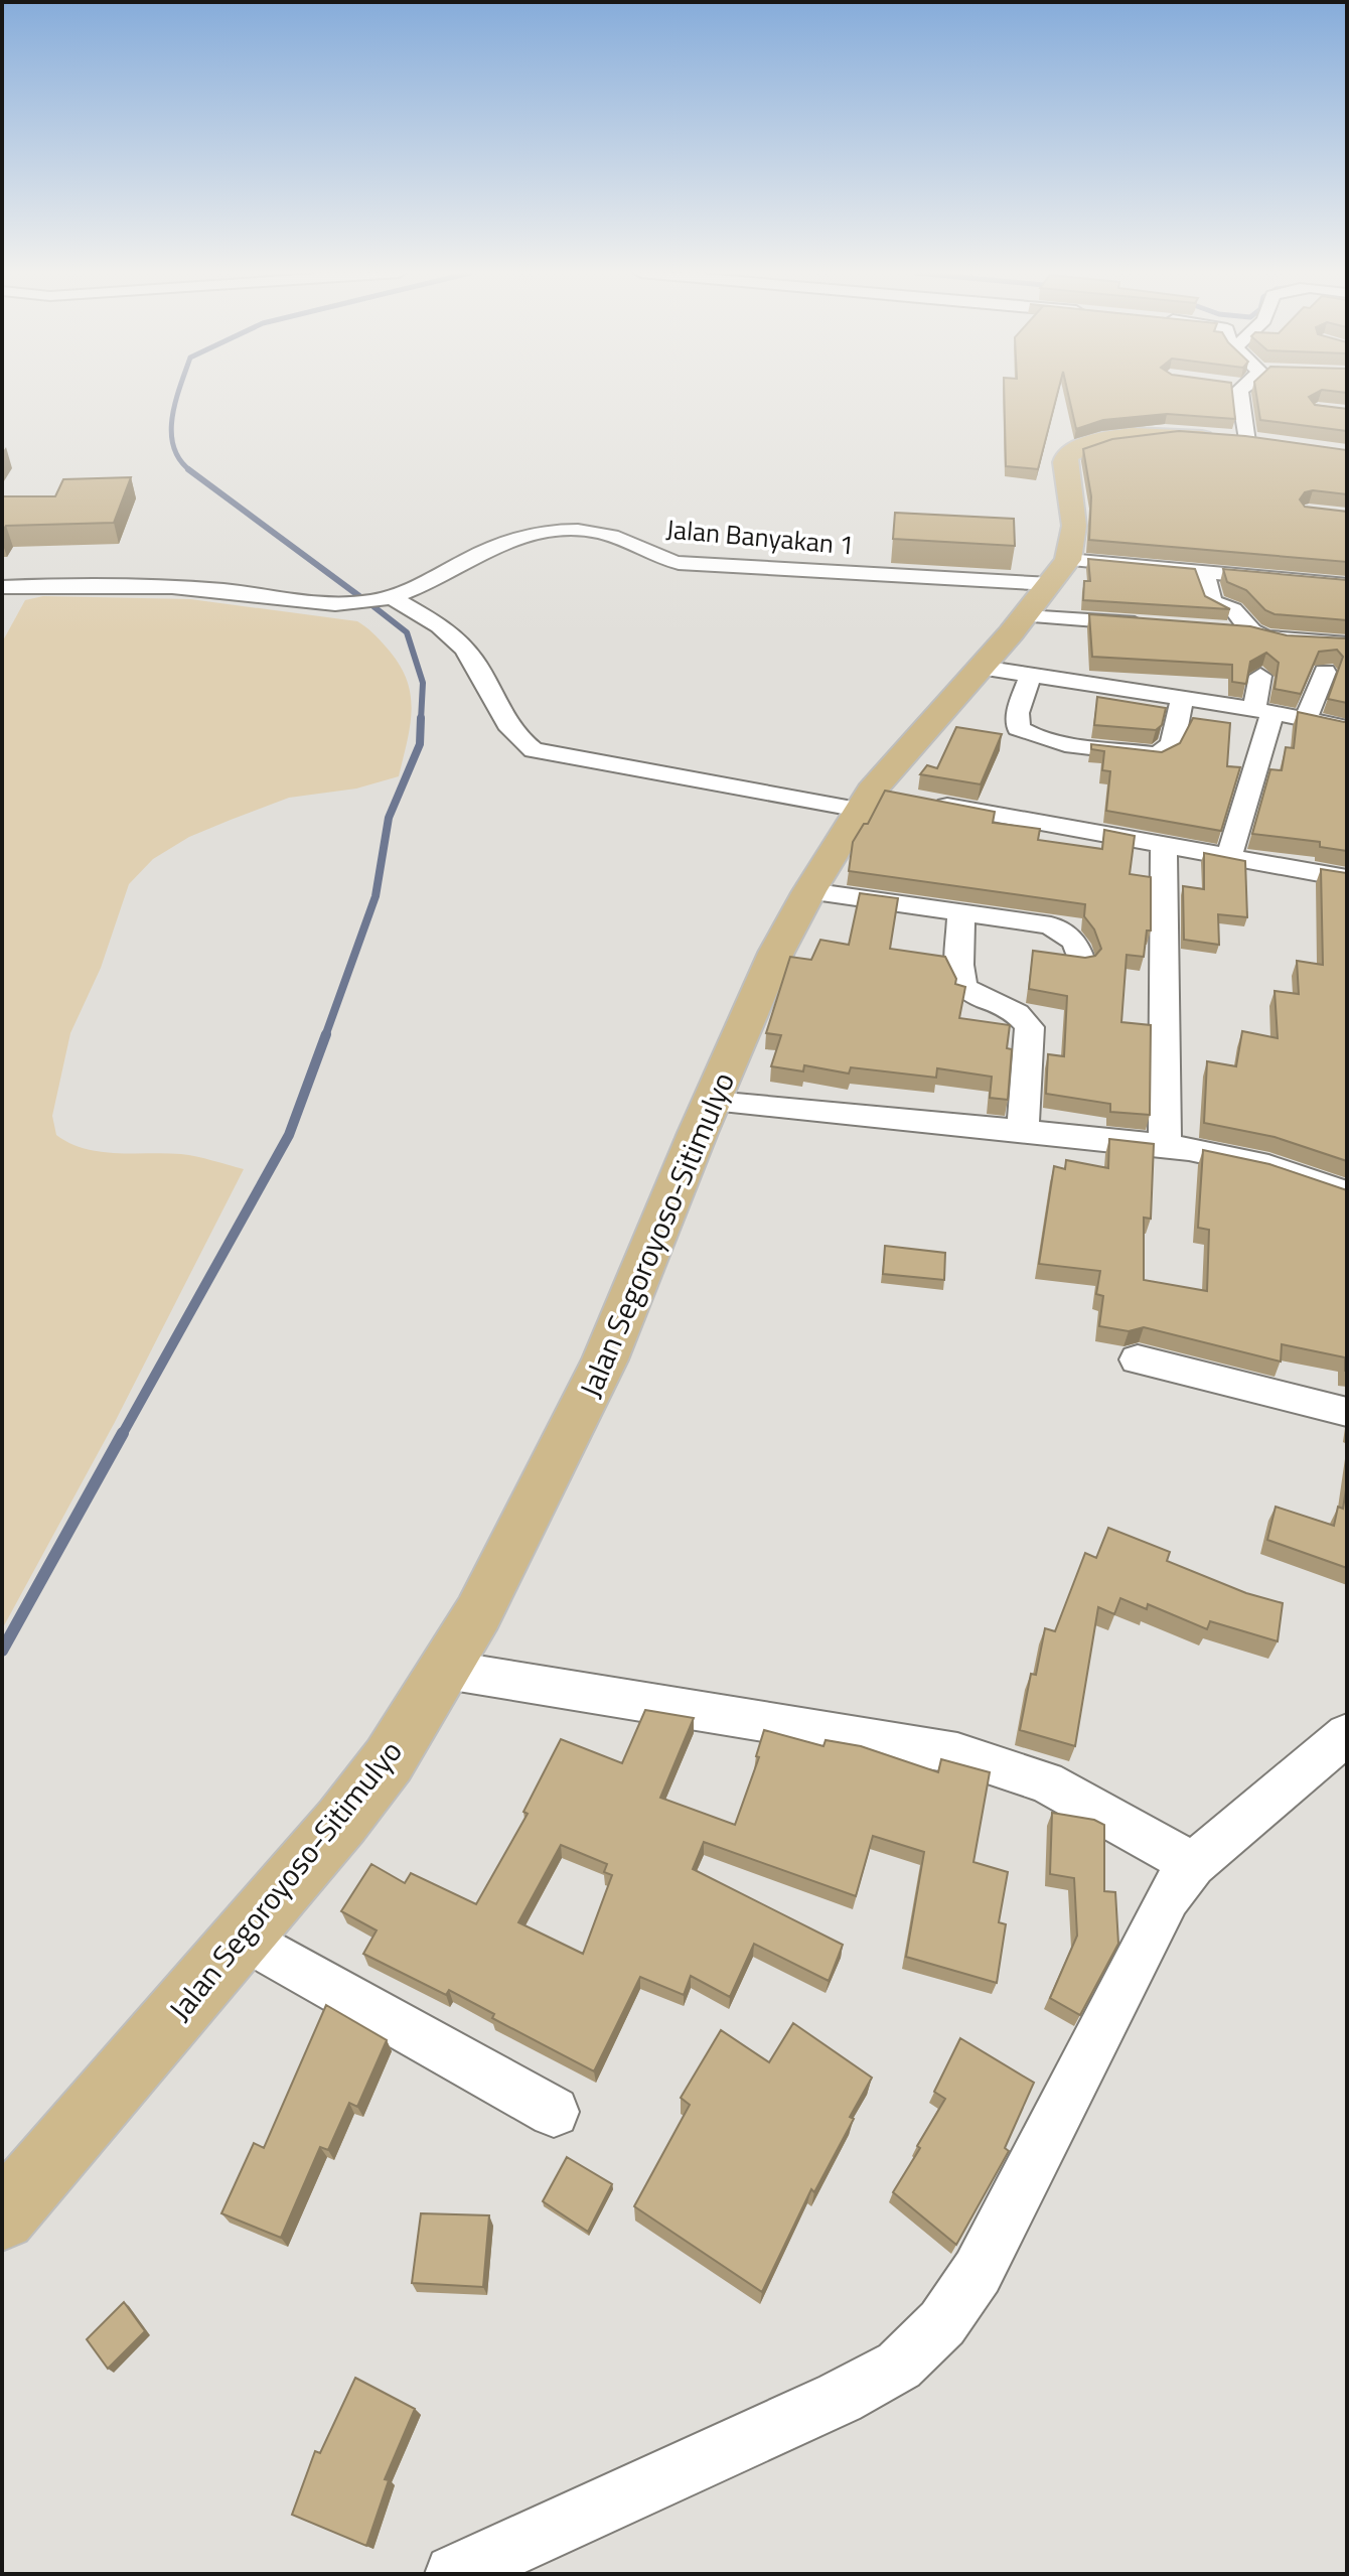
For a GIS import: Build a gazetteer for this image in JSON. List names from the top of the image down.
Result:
{
  "streets": {
    "main road": ["Jalan Segoroyoso-Sitimulyo"],
    "street": ["Jalan Banyakan 1"]
  },
  "crossings": [
    ["Jalan Banyakan 1", "Jalan Segoroyoso-Sitimulyo"]
  ]
}
